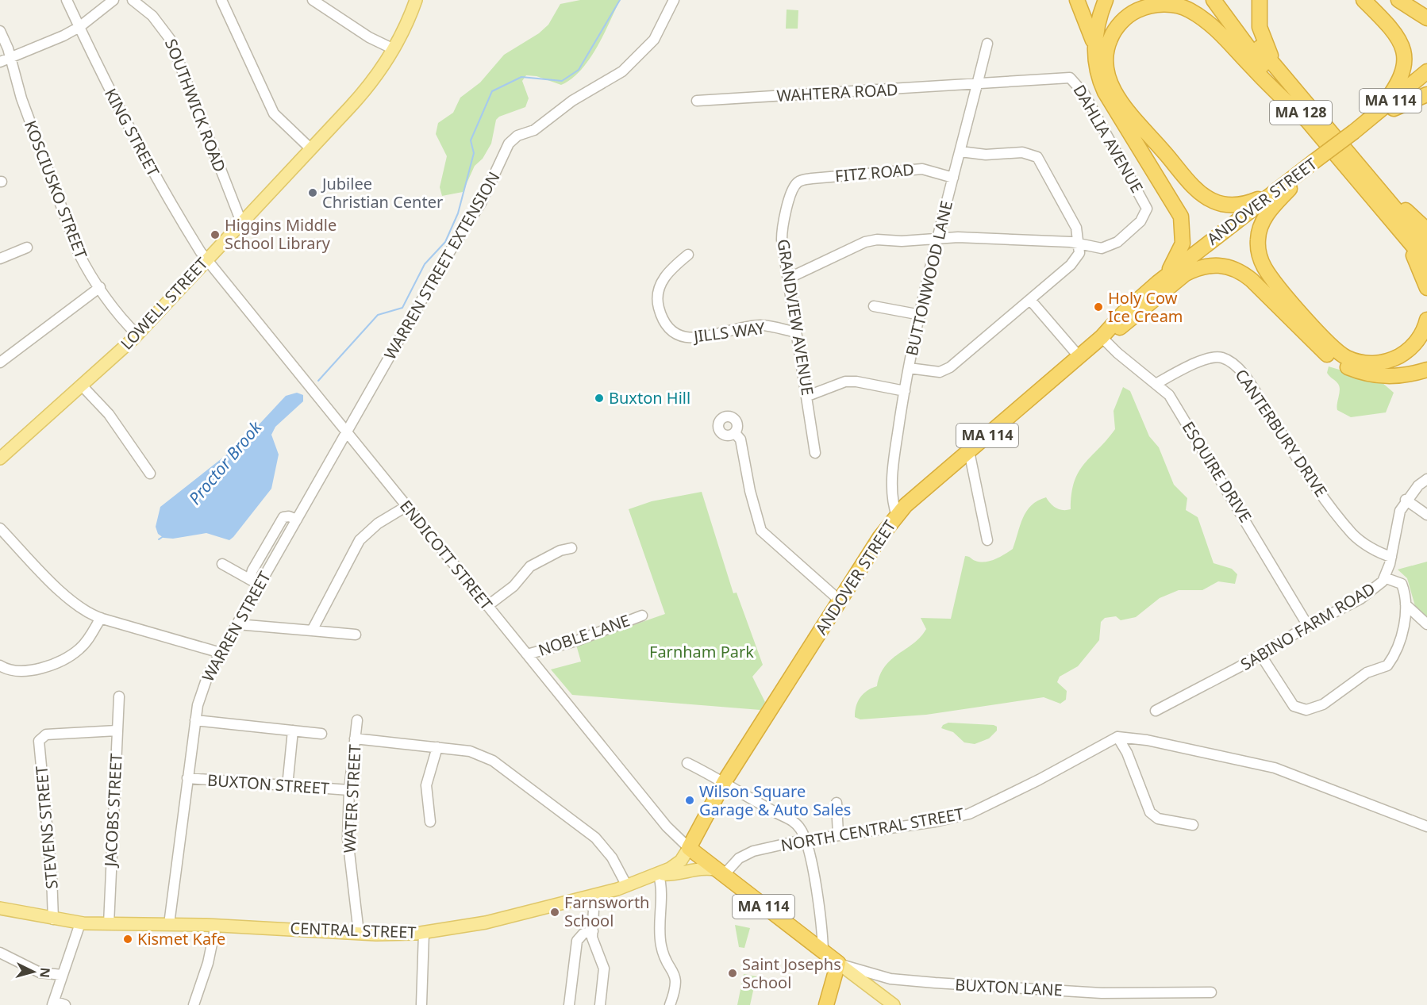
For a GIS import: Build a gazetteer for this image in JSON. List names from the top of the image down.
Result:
{
  "streets": {
    "highway": ["MA 114", "MA 128", "ANDOVER STREET"],
    "main road": ["LOWELL STREET", "CENTRAL STREET"],
    "street": [
      "WAHTERA ROAD",
      "SOUTHWICK ROAD",
      "KING STREET",
      "DAHLIA AVENUE",
      "FITZ ROAD",
      "KOSCIUSKO STREET",
      "WARREN STREET EXTENSION",
      "BUTTONWOOD LANE",
      "GRANDVIEW AVENUE",
      "JILLS WAY",
      "CANTERBURY DRIVE",
      "ESQUIRE DRIVE",
      "ENDICOTT STREET",
      "WARREN STREET",
      "SABINO FARM ROAD",
      "NOBLE LANE",
      "BUXTON STREET",
      "WATER STREET",
      "JACOBS STREET",
      "STEVENS STREET",
      "NORTH CENTRAL STREET",
      "BUXTON LANE"
    ]
  },
  "crossings": [
    ["WAHTERA ROAD", "DAHLIA AVENUE"],
    ["WAHTERA ROAD", "BUTTONWOOD LANE"],
    ["MA 114", "ANDOVER STREET"],
    ["MA 114", "ENDICOTT STREET"],
    ["MA 114", "NORTH CENTRAL STREET"],
    ["MA 114", "CENTRAL STREET"],
    ["MA 114", "BUXTON LANE"],
    ["SOUTHWICK ROAD", "LOWELL STREET"],
    ["KING STREET", "LOWELL STREET"],
    ["KING STREET", "ENDICOTT STREET"],
    ["DAHLIA AVENUE", "BUTTONWOOD LANE"],
    ["FITZ ROAD", "BUTTONWOOD LANE"],
    ["FITZ ROAD", "GRANDVIEW AVENUE"],
    ["KOSCIUSKO STREET", "LOWELL STREET"],
    ["ANDOVER STREET", "BUTTONWOOD LANE"],
    ["ANDOVER STREET", "ESQUIRE DRIVE"],
    ["ANDOVER STREET", "ENDICOTT STREET"],
    ["ANDOVER STREET", "CENTRAL STREET"],
    ["WARREN STREET EXTENSION", "ENDICOTT STREET"],
    ["WARREN STREET EXTENSION", "WARREN STREET"],
    ["LOWELL STREET", "ENDICOTT STREET"],
    ["GRANDVIEW AVENUE", "JILLS WAY"],
    ["CANTERBURY DRIVE", "ESQUIRE DRIVE"],
    ["CANTERBURY DRIVE", "SABINO FARM ROAD"],
    ["ESQUIRE DRIVE", "SABINO FARM ROAD"],
    ["ENDICOTT STREET", "WARREN STREET"],
    ["ENDICOTT STREET", "NOBLE LANE"],
    ["ENDICOTT STREET", "CENTRAL STREET"],
    ["WARREN STREET", "BUXTON STREET"],
    ["WARREN STREET", "CENTRAL STREET"],
    ["BUXTON STREET", "WATER STREET"],
    ["WATER STREET", "CENTRAL STREET"],
    ["JACOBS STREET", "STEVENS STREET"],
    ["JACOBS STREET", "CENTRAL STREET"],
    ["STEVENS STREET", "CENTRAL STREET"]
  ],
  "water": ["Proctor Brook"],
  "parks": ["Farnham Park"],
  "places": [
    "Jubilee Christian Center",
    "Higgins Middle School Library",
    "Holy Cow Ice Cream",
    "Buxton Hill",
    "Wilson Square Garage & Auto Sales",
    "Farnsworth School",
    "Kismet Kafe",
    "Saint Josephs School"
  ],
  "north": "right"
}
